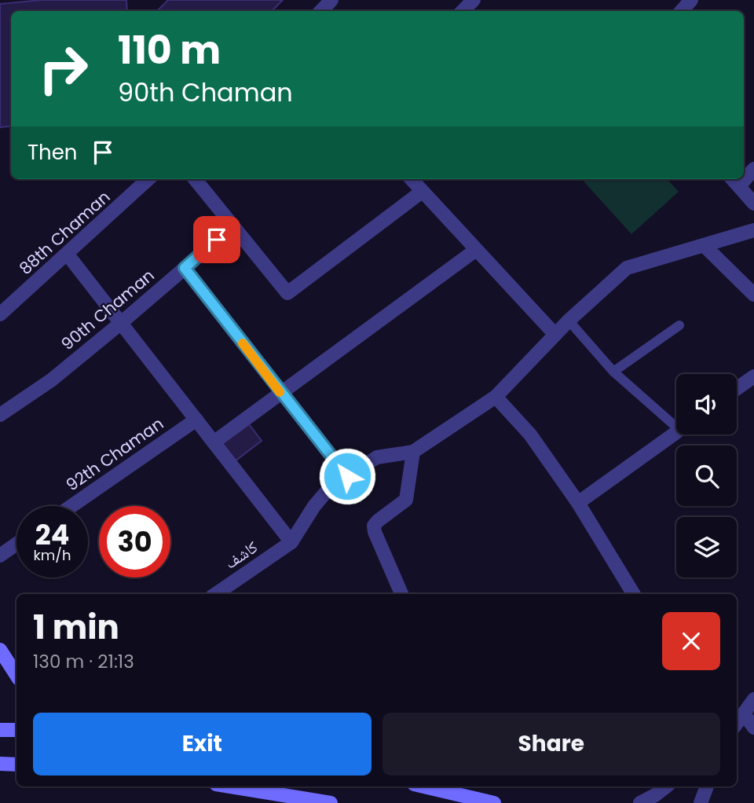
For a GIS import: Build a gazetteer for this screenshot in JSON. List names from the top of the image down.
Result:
{
  "streets": {
    "street": [
      "88th Chaman",
      "90th Chaman",
      "92th Chaman",
      "کاشف"
    ]
  },
  "page": {
    "turn": ["110 m", "90th Chaman"],
    "then": "Then",
    "speed": "24 km/h",
    "limit": "30",
    "heading": ["1 min", "130 m · 21:13"],
    "buttons": ["Exit", "Share"]
  }
}
